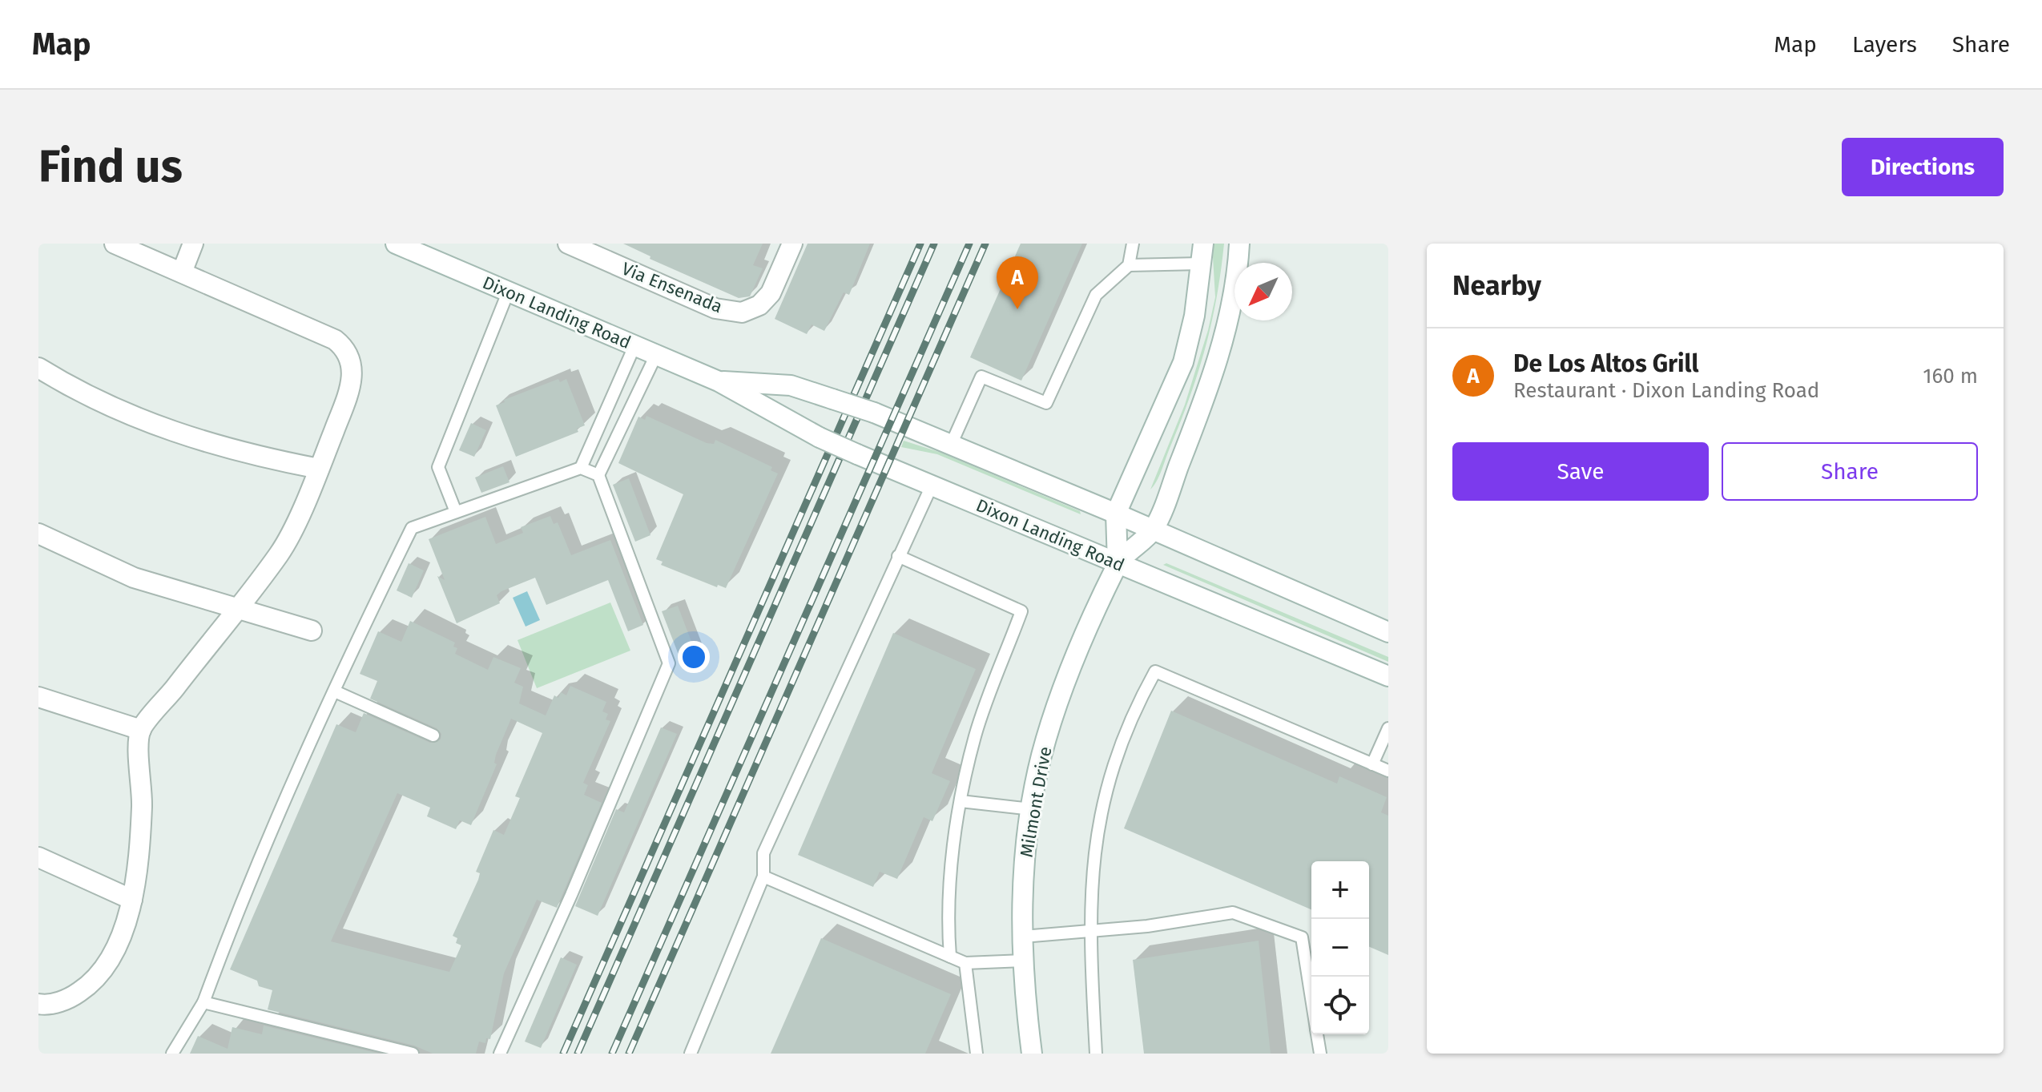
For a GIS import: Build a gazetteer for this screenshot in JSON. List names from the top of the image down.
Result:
{
  "streets": {
    "street": ["Via Ensenada", "Dixon Landing Road", "Milmont Drive"]
  },
  "crossings": [
    ["Dixon Landing Road", "Milmont Drive"]
  ],
  "north": "bottom left",
  "page": {
    "header": "Map",
    "nav": ["Map", "Layers", "Share"],
    "buttons": [
      "Directions",
      ["Save", "Share"]
    ],
    "title": "Find us",
    "heading": "Nearby",
    "pins": "A",
    "list": [
      {
        "mark": "A",
        "name": "De Los Altos Grill",
        "note": "Restaurant · Dixon Landing Road",
        "value": "160 m"
      }
    ],
    "map_buttons": ["+", "−"]
  }
}
